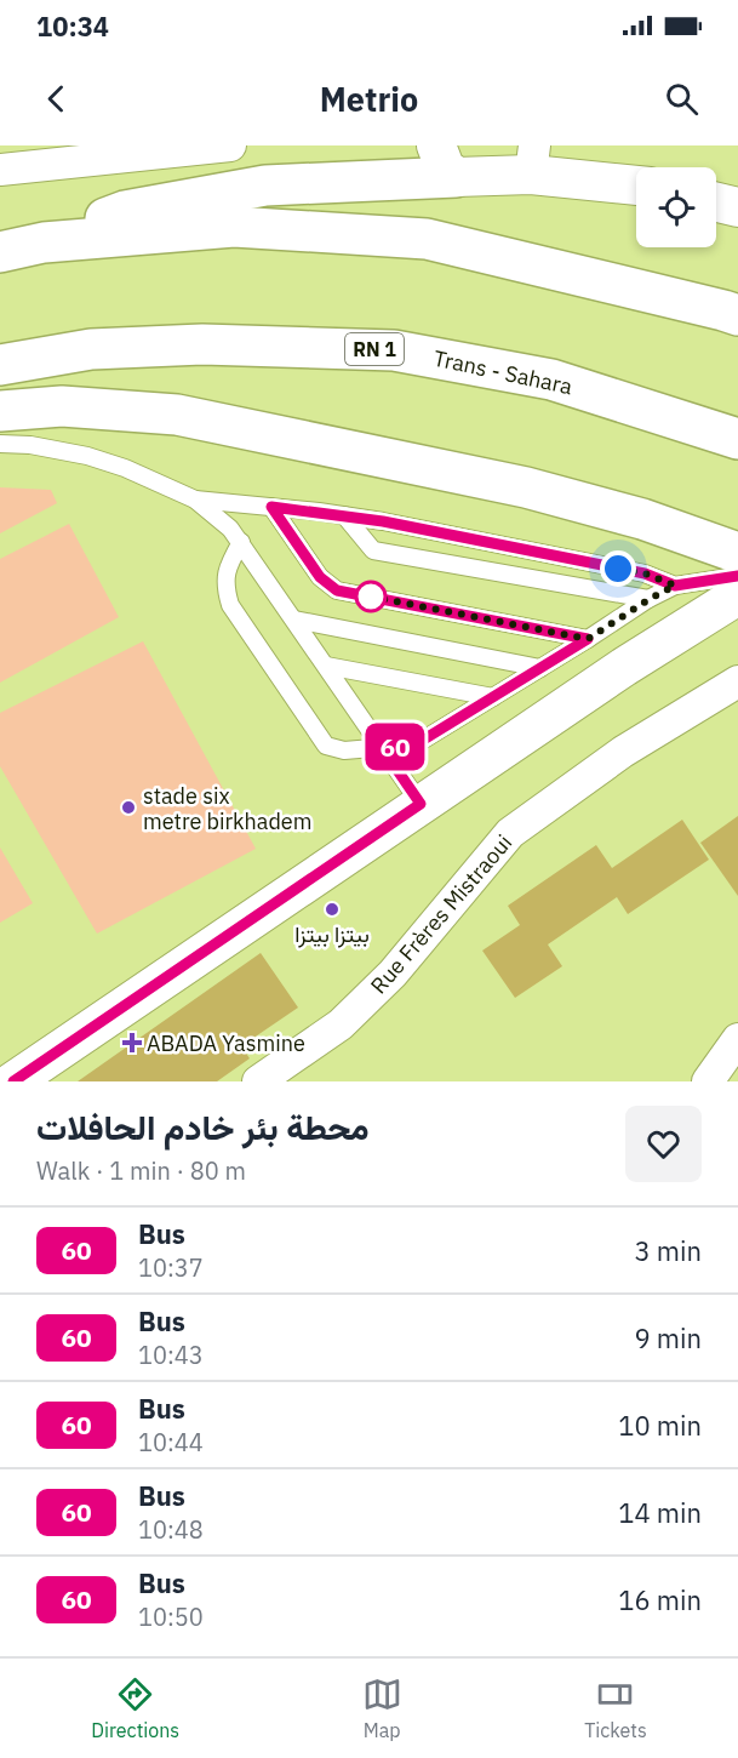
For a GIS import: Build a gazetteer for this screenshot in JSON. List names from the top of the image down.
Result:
{
  "streets": {
    "highway": ["RN 1", "Trans - Sahara"],
    "street": ["Rue Frères Mistraoui"]
  },
  "places": {
    "other": ["stade six metre birkhadem", "بيتزا بيتزا"],
    "health": ["ABADA Yasmine"]
  },
  "lines": ["bus line 60"],
  "page": {
    "status": "10:34",
    "header": "Metrio",
    "on_map": "60",
    "heading": ["محطة بئر خادم الحافلات", "Walk · 1 min · 80 m"],
    "list": [
      {
        "mark": "60",
        "name": "Bus",
        "note": "10:37",
        "value": "3 min"
      },
      {
        "mark": "60",
        "name": "Bus",
        "note": "10:43",
        "value": "9 min"
      },
      {
        "mark": "60",
        "name": "Bus",
        "note": "10:44",
        "value": "10 min"
      },
      {
        "mark": "60",
        "name": "Bus",
        "note": "10:48",
        "value": "14 min"
      },
      {
        "mark": "60",
        "name": "Bus",
        "note": "10:50",
        "value": "16 min"
      }
    ],
    "tabs": ["Directions", "Map", "Tickets"]
  }
}
